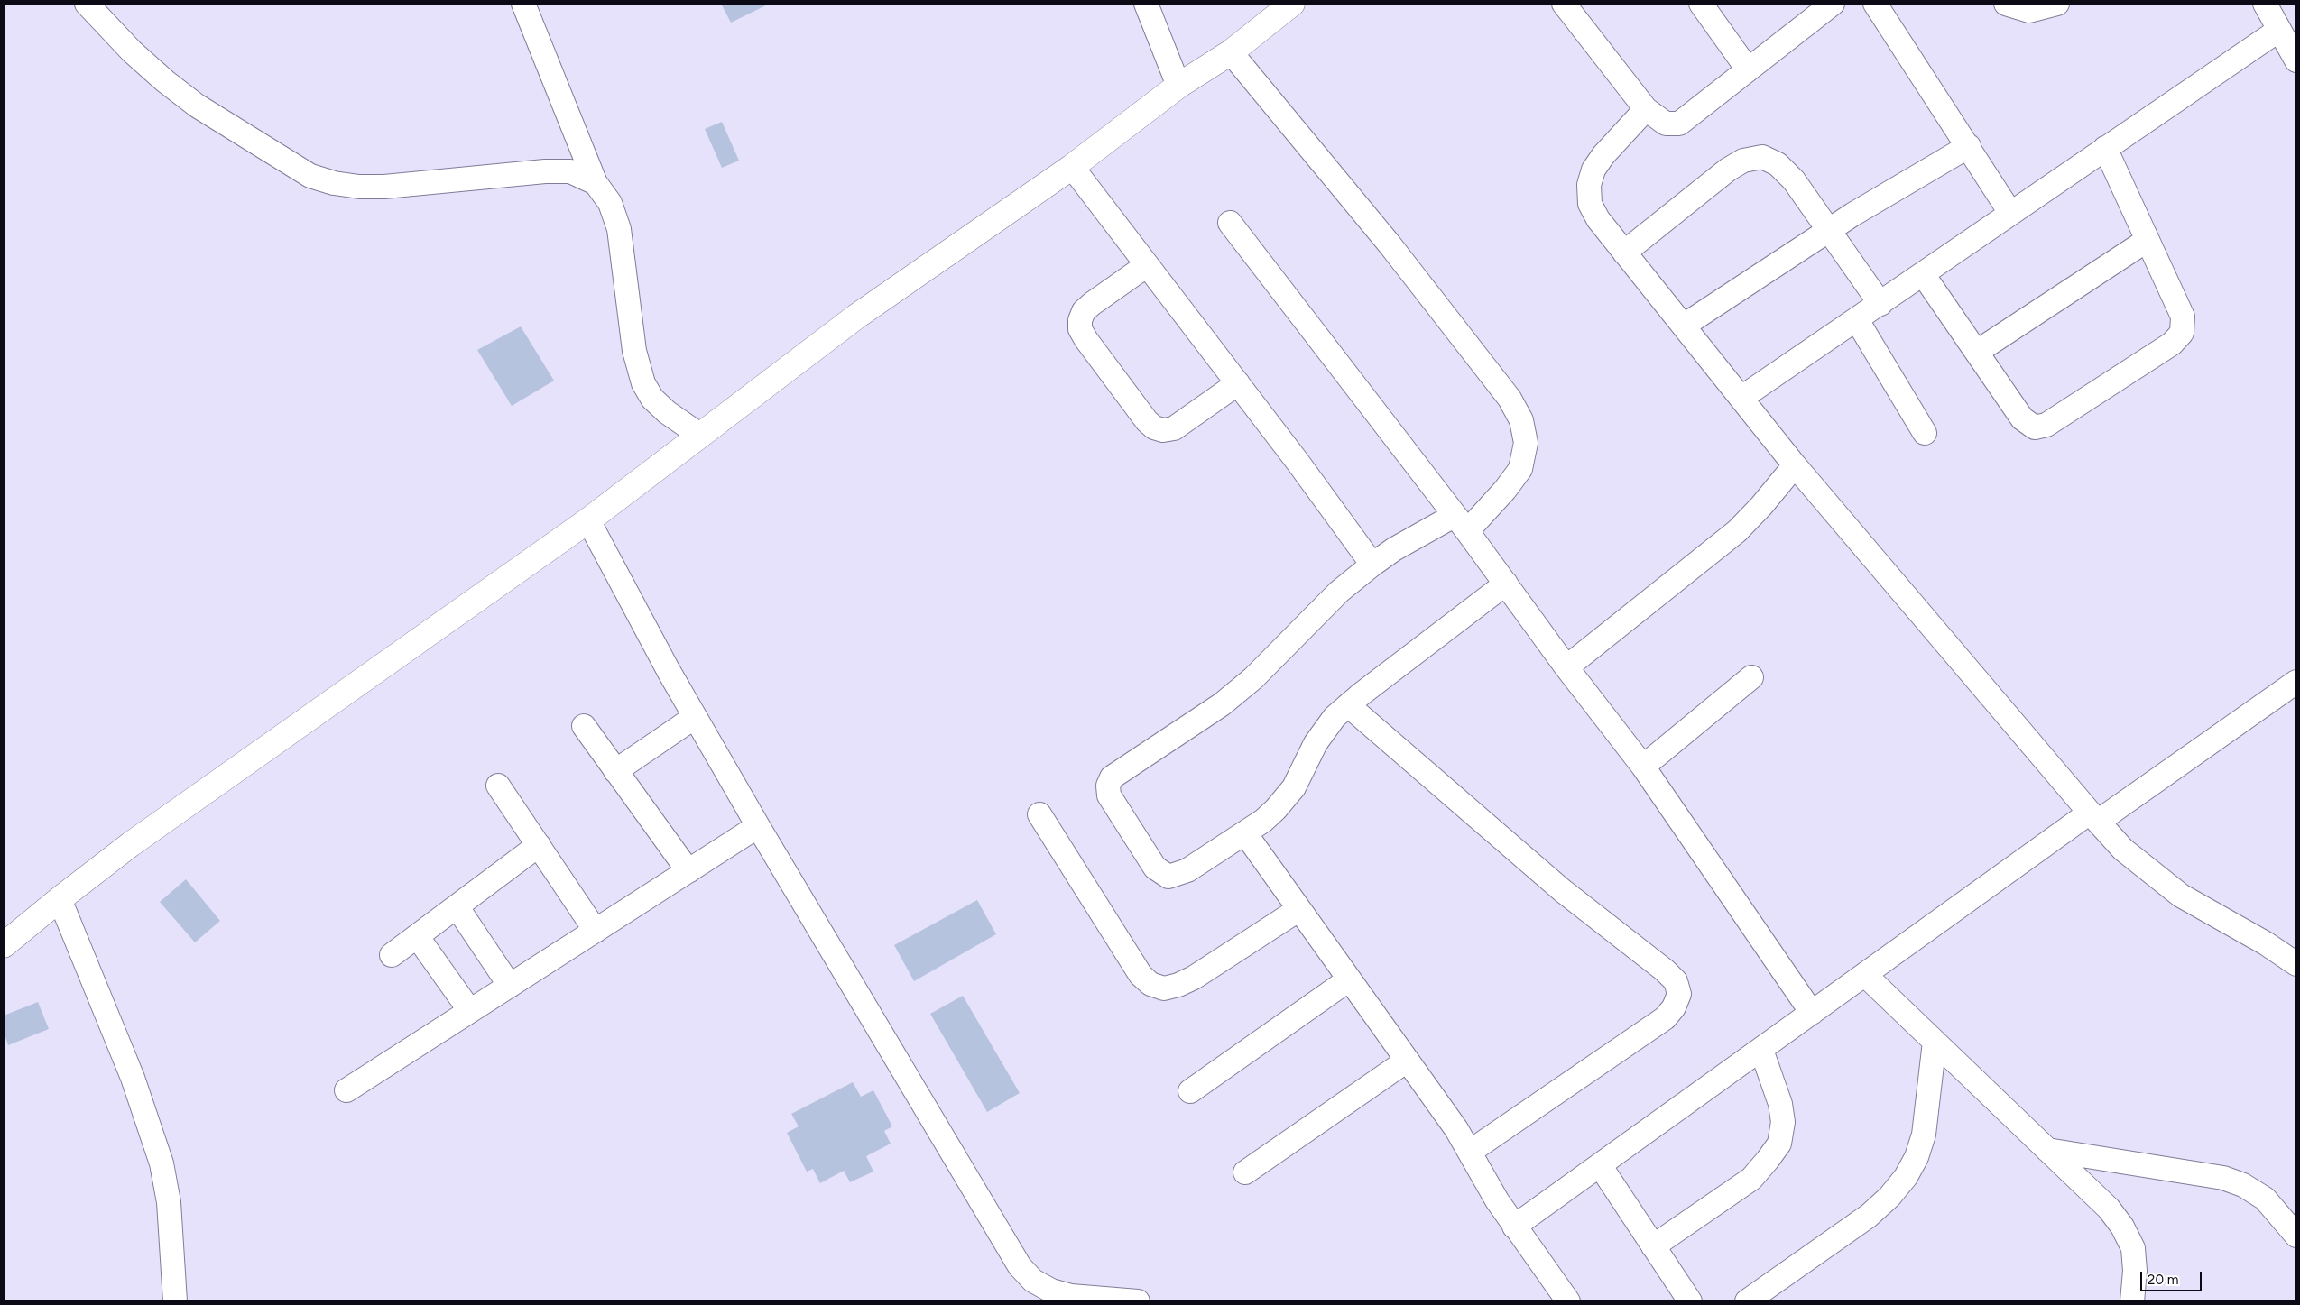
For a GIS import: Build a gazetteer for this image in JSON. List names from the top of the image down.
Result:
{
  "scale_bar": "20 m"
}
